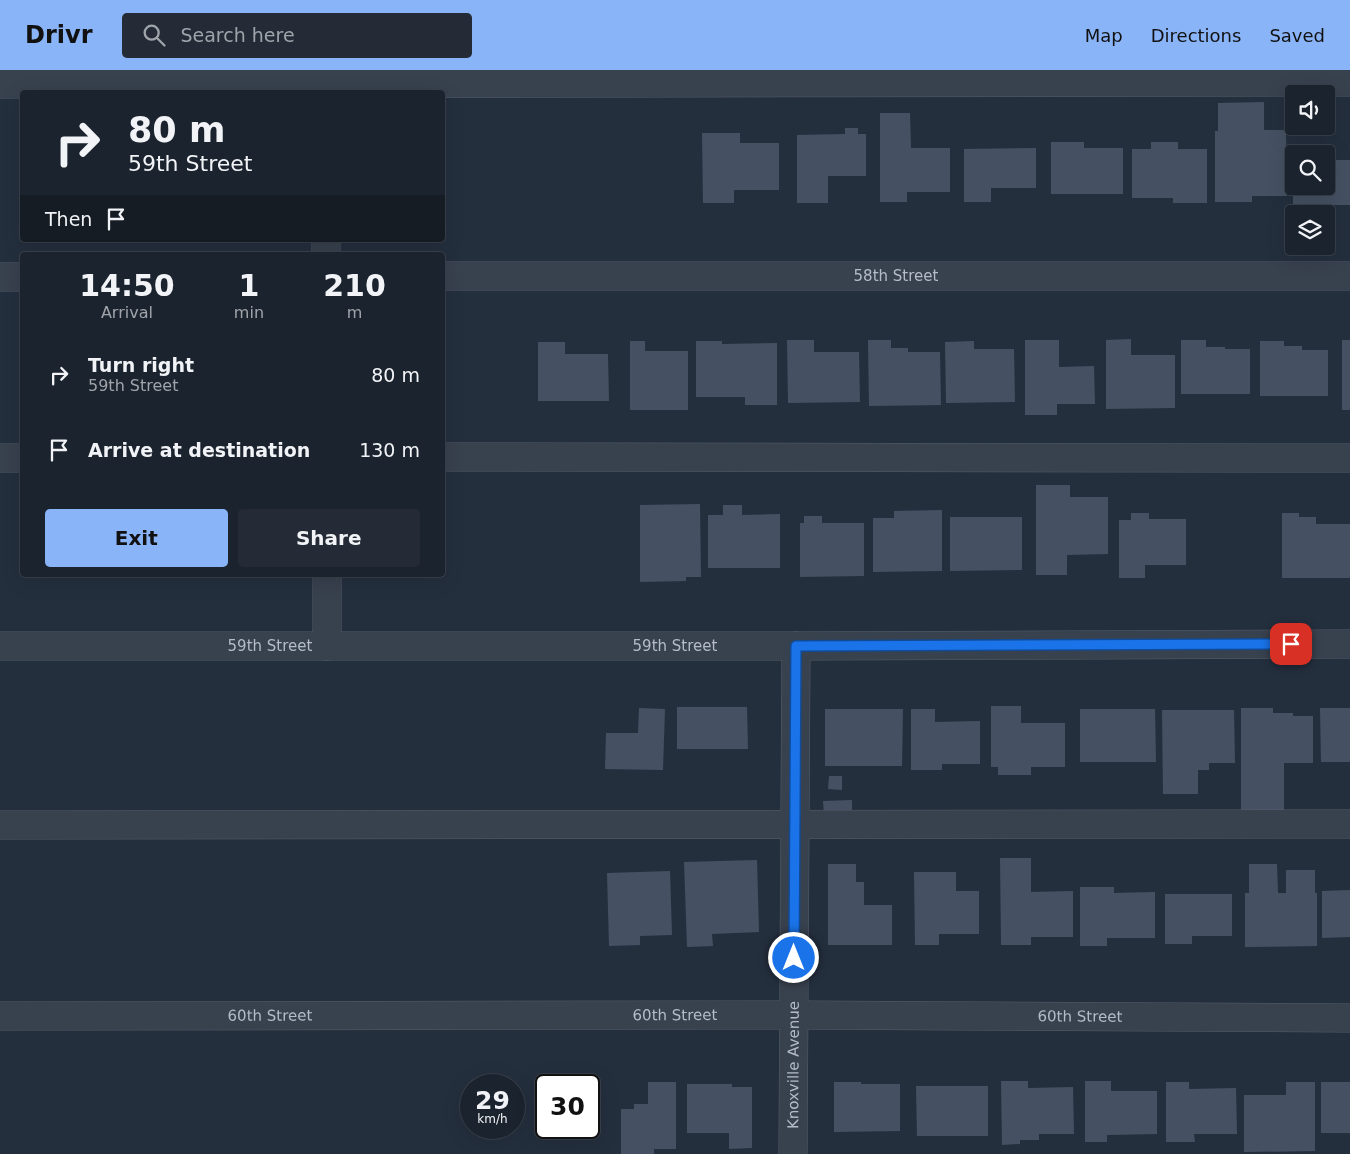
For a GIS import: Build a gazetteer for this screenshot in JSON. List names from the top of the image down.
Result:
{
  "streets": {
    "street": [
      "58th Street",
      "59th Street",
      "60th Street",
      "Knoxville Avenue"
    ]
  },
  "crossings": [
    ["59th Street", "Knoxville Avenue"],
    ["60th Street", "Knoxville Avenue"]
  ],
  "page": {
    "header": "Drivr",
    "search": "Search here",
    "nav": ["Map", "Directions", "Saved"],
    "turn": ["80 m", "59th Street"],
    "then": "Then",
    "eta": [
      "14:50",
      "Arrival",
      "1",
      "min",
      "210",
      "m"
    ],
    "list": [
      {
        "name": "Turn right",
        "note": "59th Street",
        "value": "80 m"
      },
      {
        "name": "Arrive at destination",
        "value": "130 m"
      }
    ],
    "buttons": ["Exit", "Share"],
    "speed": "29 km/h",
    "limit": "30"
  }
}
